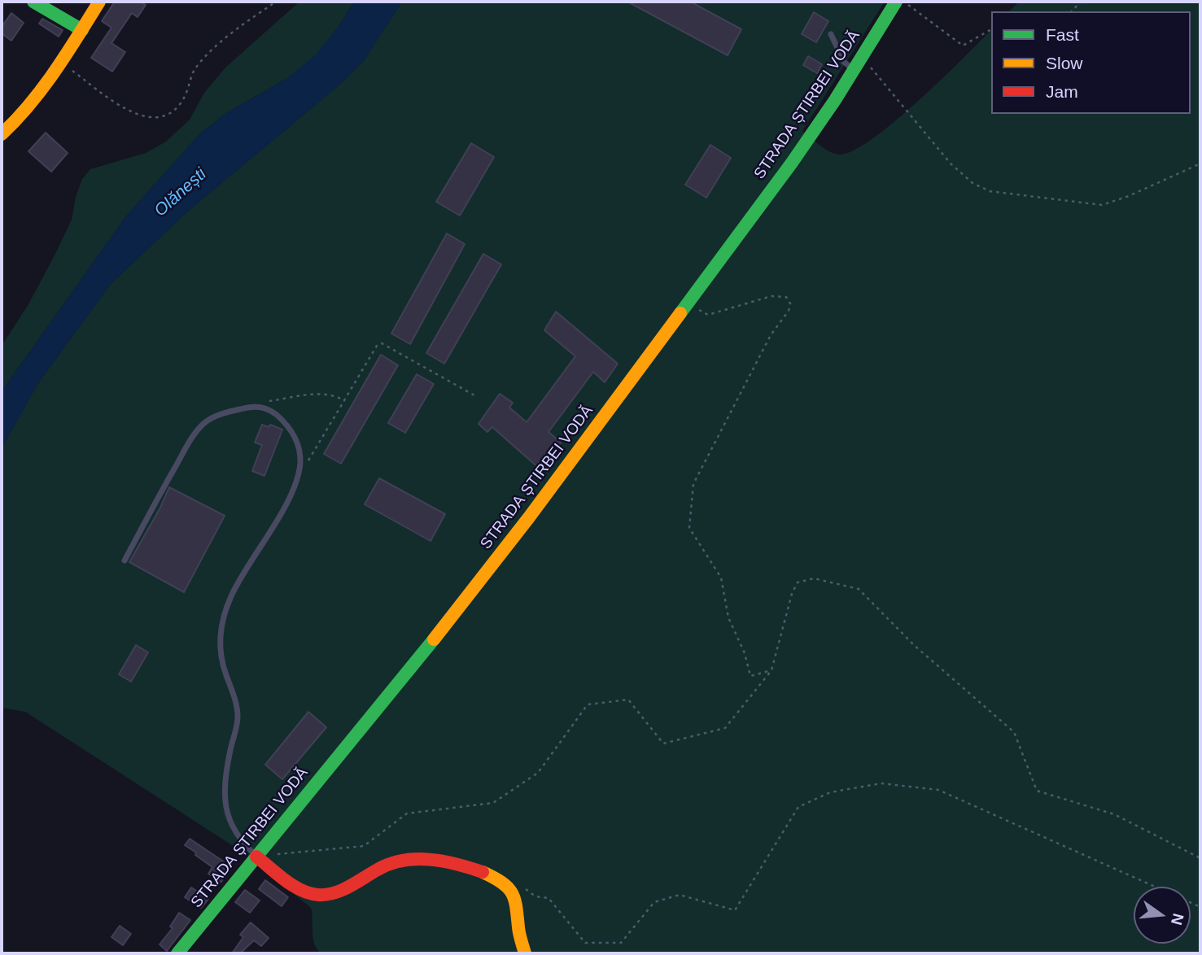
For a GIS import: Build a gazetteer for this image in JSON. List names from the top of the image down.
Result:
{
  "streets": {
    "main road": ["STRADA ȘTIRBEI VODĂ"]
  },
  "water": ["Olănești"],
  "legend": ["Fast", "Slow", "Jam"],
  "north": "right"
}
